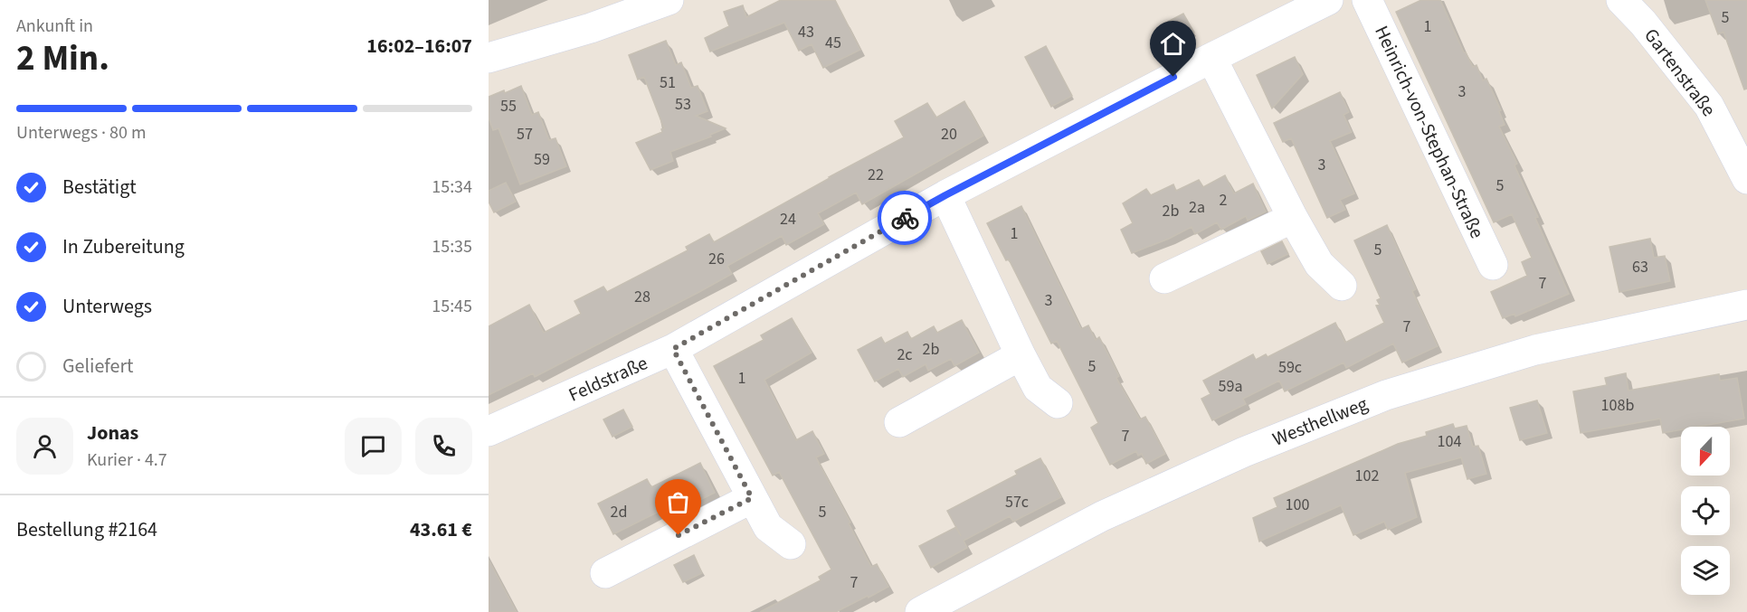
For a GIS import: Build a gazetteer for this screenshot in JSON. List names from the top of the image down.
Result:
{
  "streets": {
    "street": [
      "Gartenstraße",
      "Heinrich-von-Stephan-Straße",
      "Feldstraße",
      "Westhellweg"
    ]
  },
  "house_numbers": [
    "5",
    "1",
    "43",
    "45",
    "51",
    "3",
    "53",
    "55",
    "57",
    "20",
    "59",
    "3",
    "22",
    "5",
    "2",
    "2a",
    "2b",
    "24",
    "1",
    "5",
    "26",
    "63",
    "7",
    "28",
    "3",
    "7",
    "2b",
    "2c",
    "5",
    "59c",
    "1",
    "59a",
    "108b",
    "7",
    "104",
    "102",
    "57c",
    "100",
    "2d",
    "5",
    "7"
  ],
  "north": "bottom",
  "page": {
    "heading": ["2 Min.", "Ankunft in", "16:02–16:07"],
    "panel": [
      "Jonas",
      "Kurier · 4.7",
      "Bestellung #2164",
      "43.61 €"
    ],
    "bar": "Unterwegs · 80 m",
    "list": [
      ["Bestätigt", "15:34"],
      ["In Zubereitung", "15:35"],
      ["Unterwegs", "15:45"],
      "Geliefert"
    ]
  }
}
